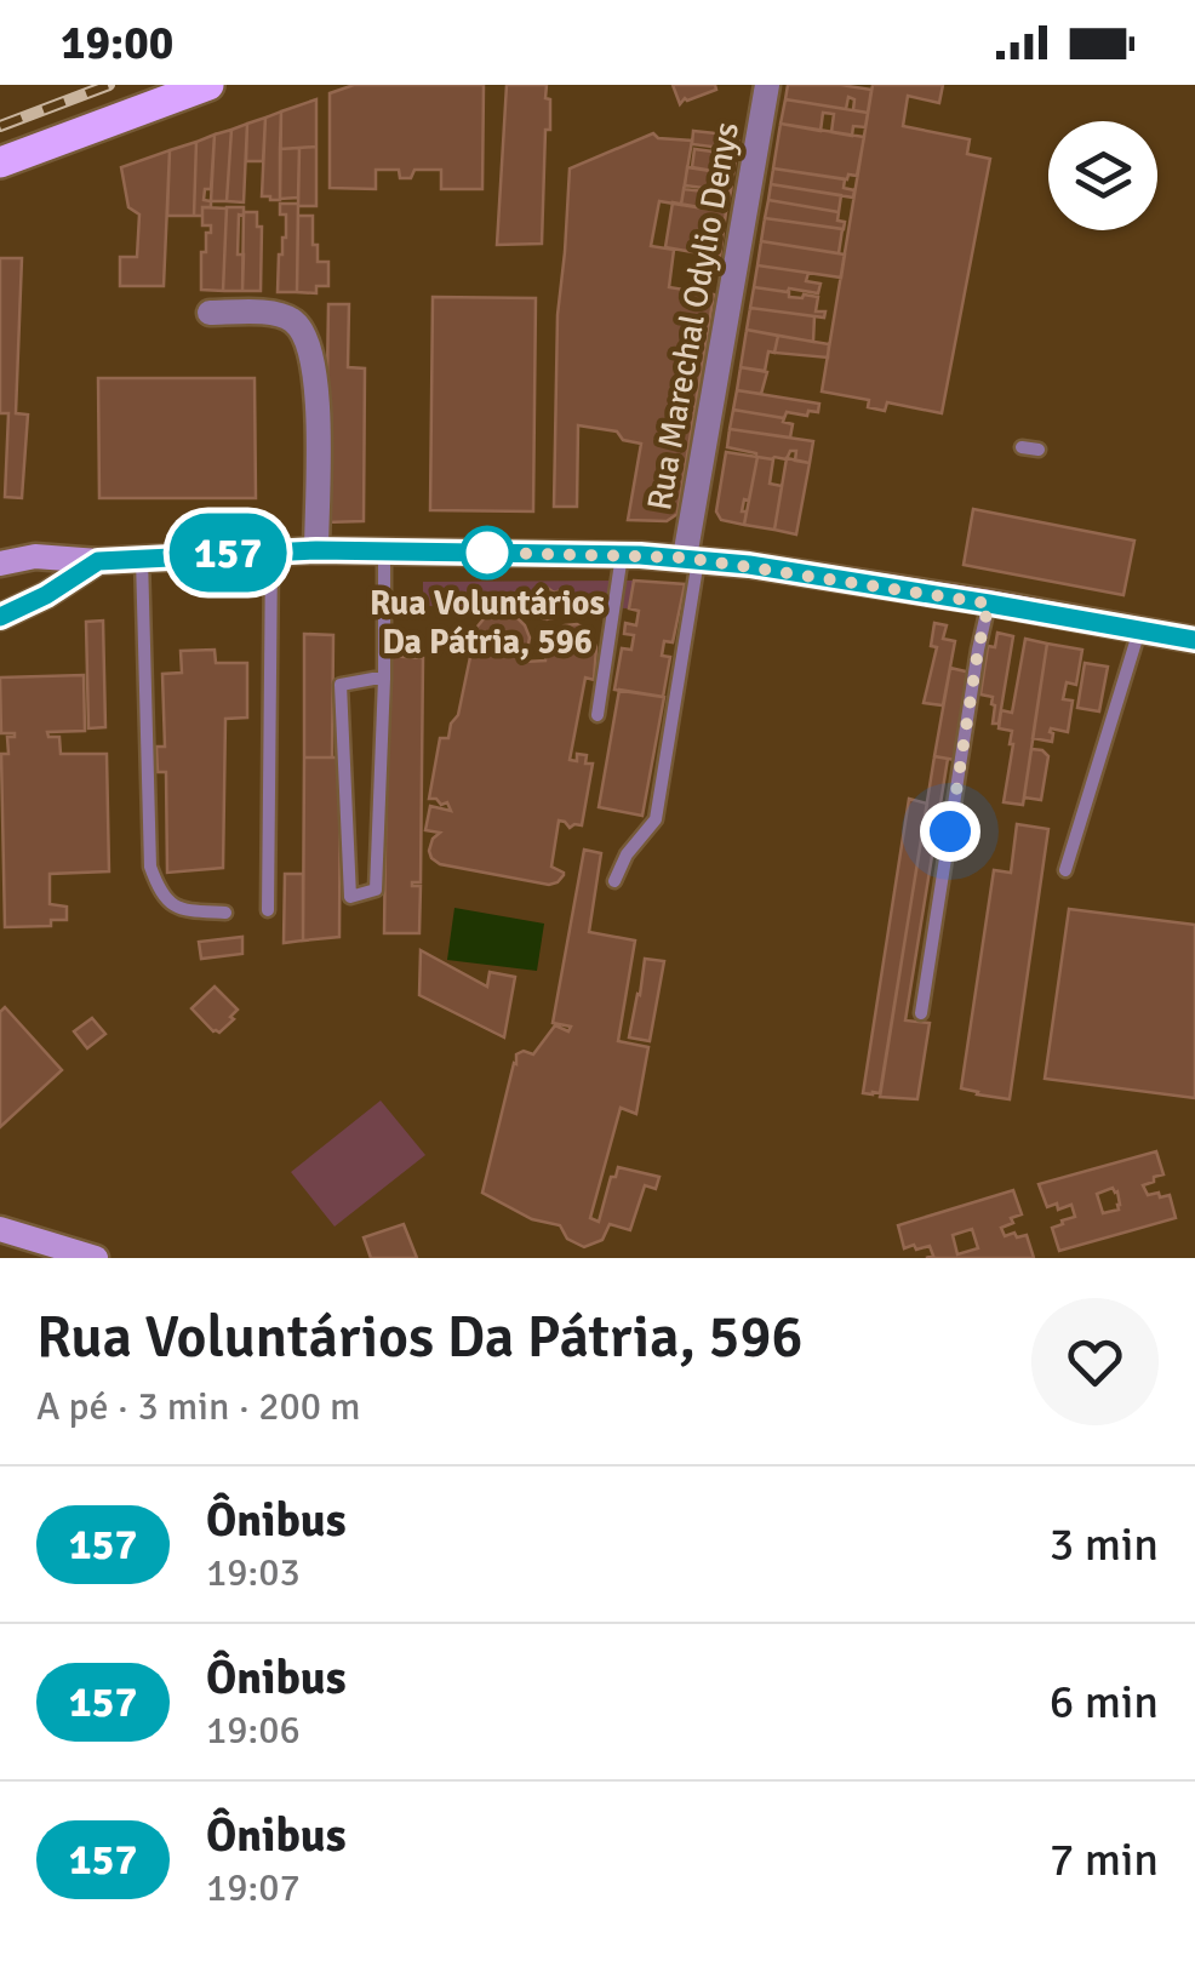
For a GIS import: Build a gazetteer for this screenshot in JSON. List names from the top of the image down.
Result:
{
  "streets": {
    "street": ["Rua Marechal Odylio Denys"]
  },
  "places": ["Rua Voluntários Da Pátria, 596"],
  "lines": ["bus line 157"],
  "page": {
    "status": "19:00",
    "on_map": "157",
    "heading": ["Rua Voluntários Da Pátria, 596", "A pé · 3 min · 200 m"],
    "list": [
      {
        "mark": "157",
        "name": "Ônibus",
        "note": "19:03",
        "value": "3 min"
      },
      {
        "mark": "157",
        "name": "Ônibus",
        "note": "19:06",
        "value": "6 min"
      },
      {
        "mark": "157",
        "name": "Ônibus",
        "note": "19:07",
        "value": "7 min"
      }
    ]
  }
}
